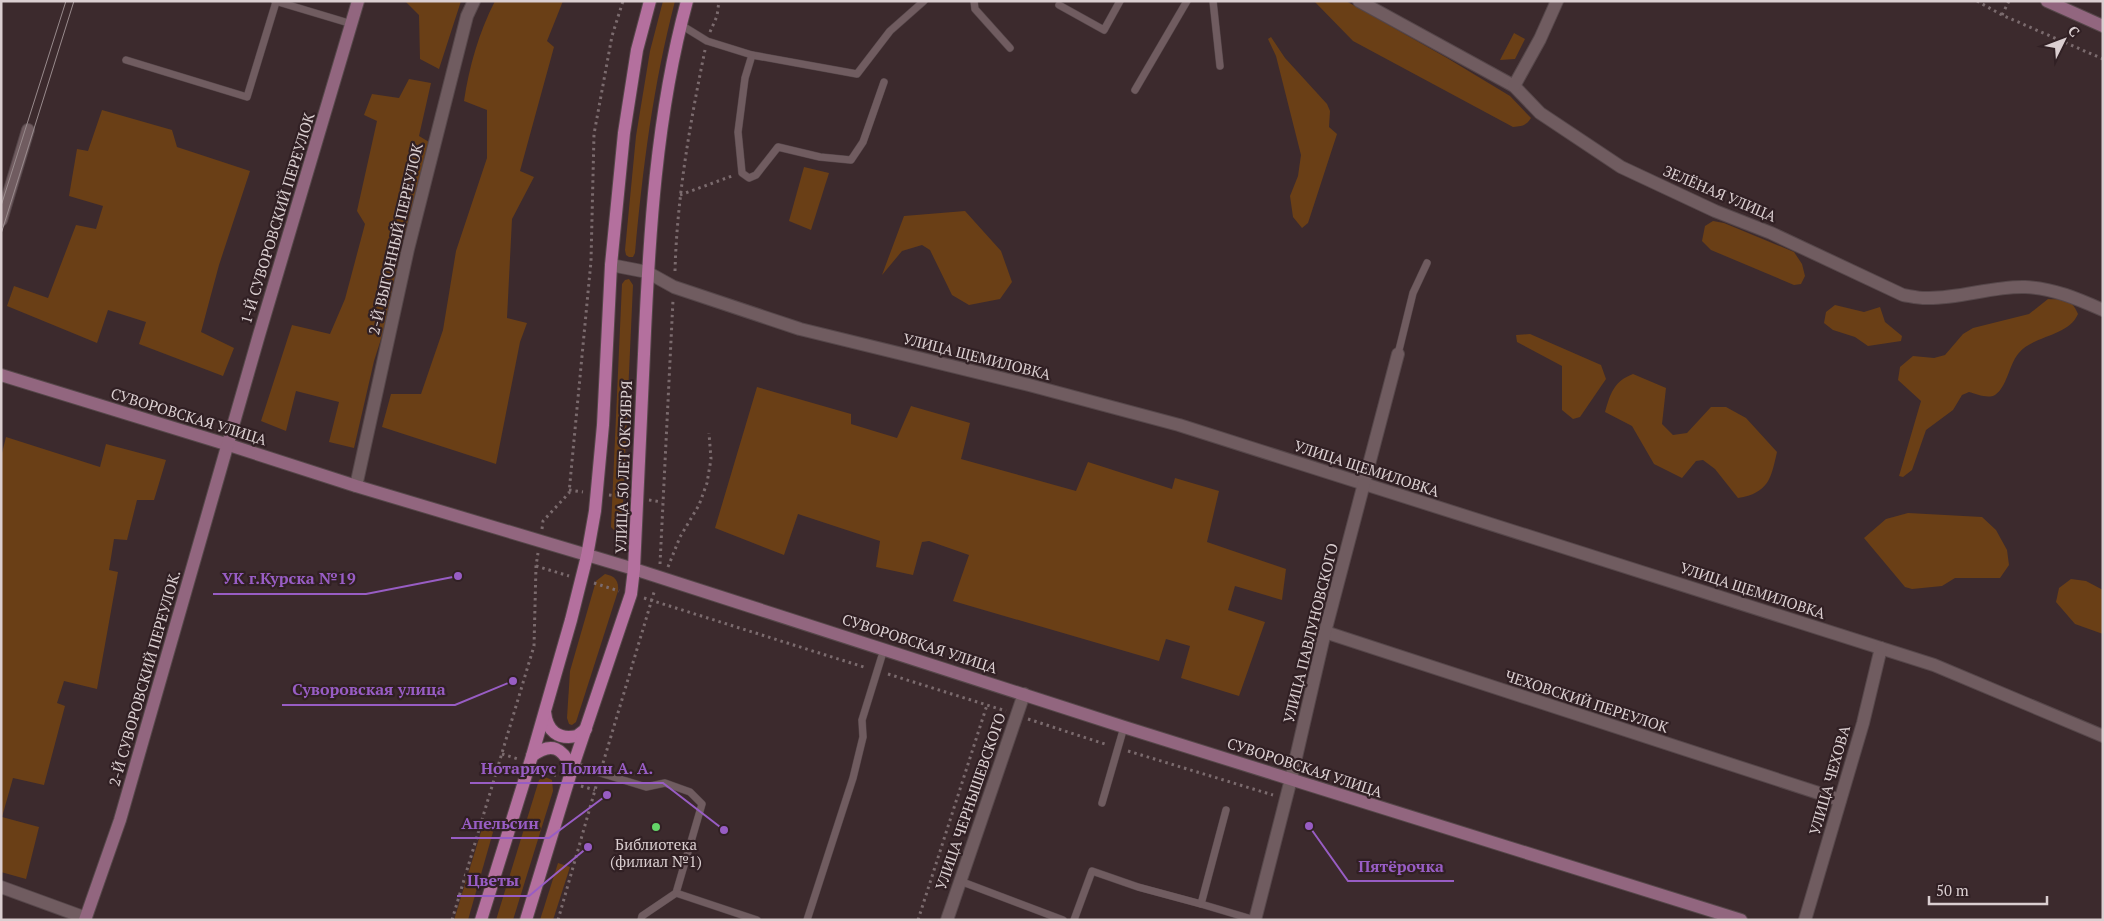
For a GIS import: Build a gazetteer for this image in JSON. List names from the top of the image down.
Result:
{
  "streets": {
    "main road": ["УЛИЦА 50 ЛЕТ ОКТЯБРЯ"],
    "street": [
      "ЗЕЛЁНАЯ УЛИЦА",
      "1-Й СУВОРОВСКИЙ ПЕРЕУЛОК",
      "2-Й ВЫГОННЫЙ ПЕРЕУЛОК",
      "УЛИЦА ЩЕМИЛОВКА",
      "СУВОРОВСКАЯ УЛИЦА",
      "УЛИЦА ПАВЛУНОВСКОГО",
      "2-Й СУВОРОВСКИЙ ПЕРЕУЛОК.",
      "ЧЕХОВСКИЙ ПЕРЕУЛОК",
      "УЛИЦА ЧЕХОВА",
      "УЛИЦА ЧЕРНЫШЕВСКОГО"
    ]
  },
  "crossings": [
    ["1-Й СУВОРОВСКИЙ ПЕРЕУЛОК", "СУВОРОВСКАЯ УЛИЦА"],
    ["1-Й СУВОРОВСКИЙ ПЕРЕУЛОК", "2-Й СУВОРОВСКИЙ ПЕРЕУЛОК."],
    ["2-Й ВЫГОННЫЙ ПЕРЕУЛОК", "СУВОРОВСКАЯ УЛИЦА"],
    ["УЛИЦА ЩЕМИЛОВКА", "УЛИЦА 50 ЛЕТ ОКТЯБРЯ"],
    ["УЛИЦА ЩЕМИЛОВКА", "УЛИЦА ПАВЛУНОВСКОГО"],
    ["УЛИЦА ЩЕМИЛОВКА", "УЛИЦА ЧЕХОВА"],
    ["СУВОРОВСКАЯ УЛИЦА", "УЛИЦА 50 ЛЕТ ОКТЯБРЯ"],
    ["СУВОРОВСКАЯ УЛИЦА", "УЛИЦА ПАВЛУНОВСКОГО"],
    ["СУВОРОВСКАЯ УЛИЦА", "2-Й СУВОРОВСКИЙ ПЕРЕУЛОК."],
    ["СУВОРОВСКАЯ УЛИЦА", "УЛИЦА ЧЕРНЫШЕВСКОГО"],
    ["УЛИЦА ПАВЛУНОВСКОГО", "ЧЕХОВСКИЙ ПЕРЕУЛОК"],
    ["ЧЕХОВСКИЙ ПЕРЕУЛОК", "УЛИЦА ЧЕХОВА"]
  ],
  "places": [
    "УК г.Курска №19",
    "Суворовская улица",
    "Апельсин",
    "Пятёрочка",
    "Библиотека (филиал №1)",
    "Нотариус Полин А. А.",
    "Цветы"
  ],
  "scale_bar": "50 m",
  "north": "top right"
}
